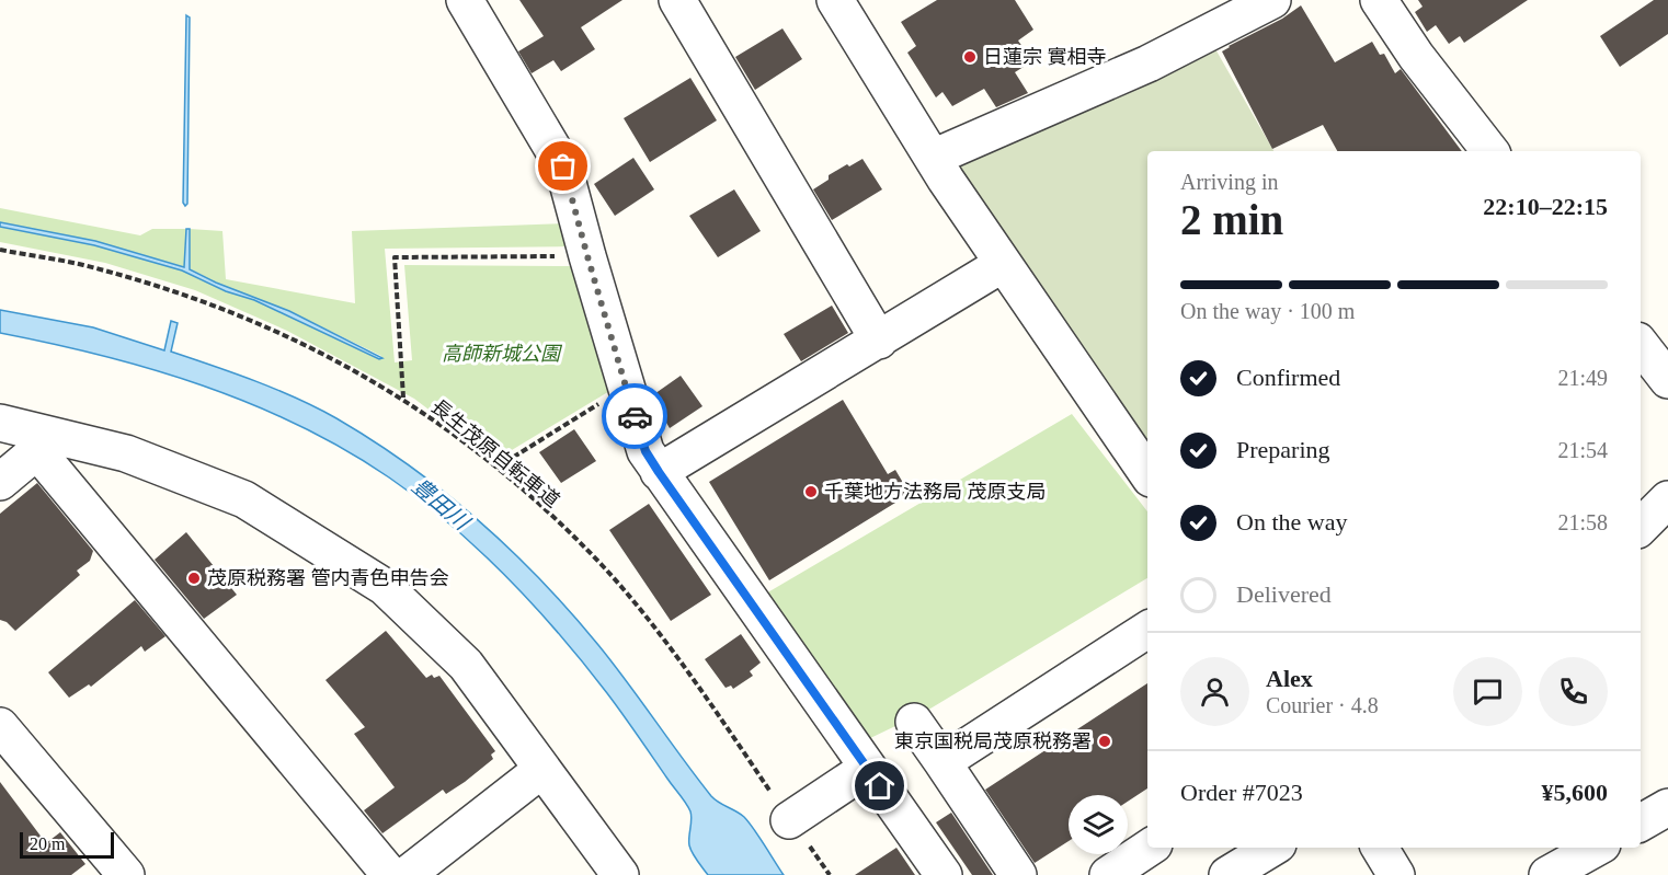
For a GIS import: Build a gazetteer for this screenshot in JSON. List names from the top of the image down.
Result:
{
  "streets": {
    "path": ["長生茂原自転車道"]
  },
  "water": ["豊田川"],
  "parks": ["高師新城公園"],
  "places": [
    "日蓮宗 實相寺",
    "千葉地方法務局 茂原支局",
    "茂原税務署 管内青色申告会",
    "東京国税局茂原税務署"
  ],
  "scale_bar": "20 m",
  "page": {
    "heading": ["2 min", "Arriving in", "22:10–22:15"],
    "panel": [
      "Alex",
      "Courier · 4.8",
      "Order #7023",
      "¥5,600"
    ],
    "bar": "On the way · 100 m",
    "list": [
      ["Confirmed", "21:49"],
      ["Preparing", "21:54"],
      ["On the way", "21:58"],
      "Delivered"
    ],
    "scale": "20 m"
  }
}
